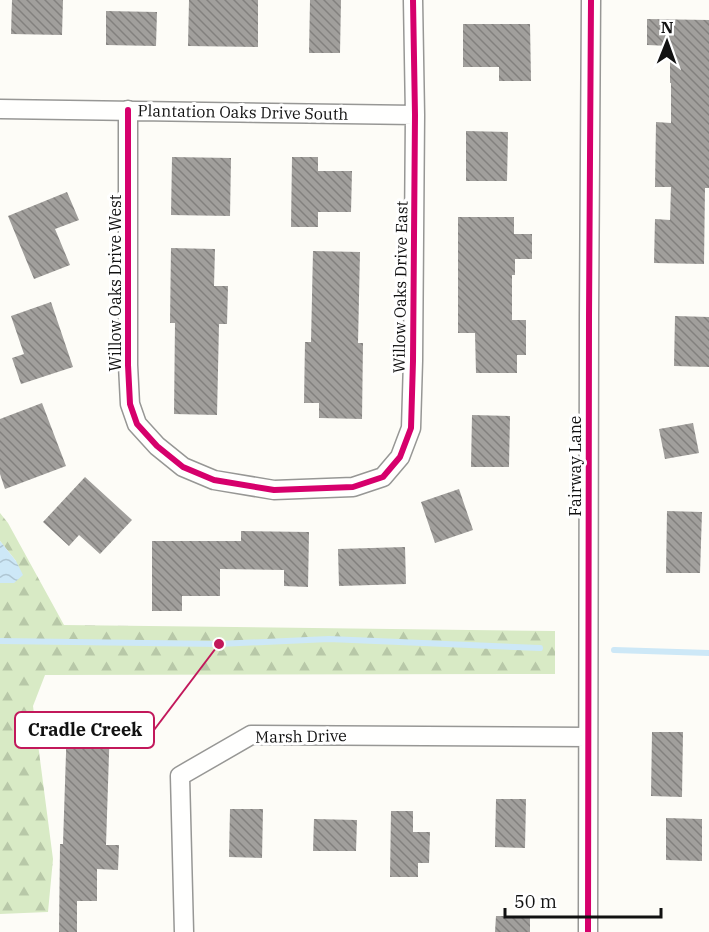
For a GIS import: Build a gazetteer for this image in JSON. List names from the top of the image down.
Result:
{
  "streets": {
    "street": [
      "Plantation Oaks Drive South",
      "Willow Oaks Drive West",
      "Willow Oaks Drive East",
      "Fairway Lane",
      "Marsh Drive"
    ]
  },
  "crossings": [
    ["Plantation Oaks Drive South", "Willow Oaks Drive West"],
    ["Plantation Oaks Drive South", "Willow Oaks Drive East"],
    ["Willow Oaks Drive West", "Willow Oaks Drive East"],
    ["Fairway Lane", "Marsh Drive"]
  ],
  "places": ["Cradle Creek"],
  "scale_bar": "50 m",
  "north": "top"
}
